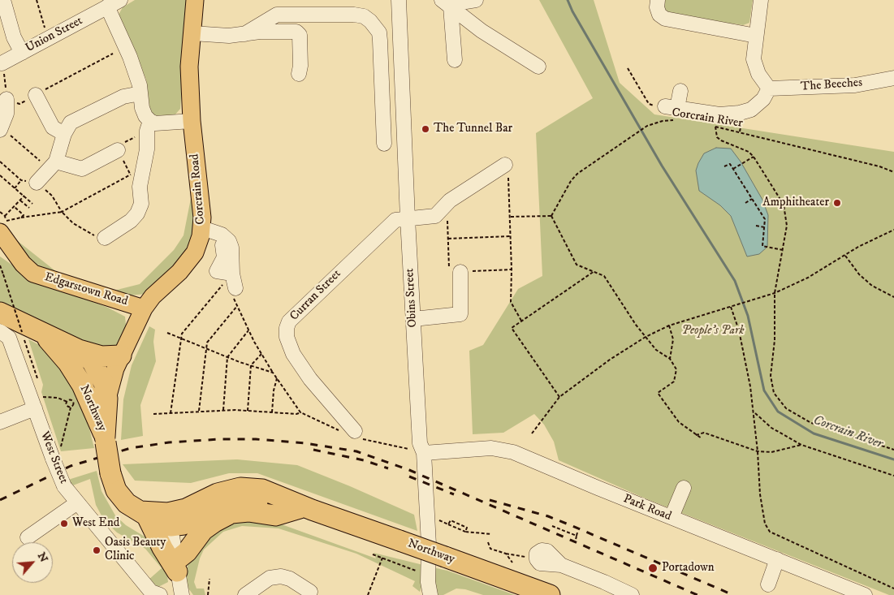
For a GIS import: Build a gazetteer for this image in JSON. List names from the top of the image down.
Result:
{
  "streets": {
    "highway": ["Northway"],
    "main road": ["Corcrain Road", "Edgarstown Road"],
    "street": [
      "Union Street",
      "The Beeches",
      "Curran Street",
      "Obins Street",
      "West Street",
      "Park Road"
    ],
    "path": ["Corcrain River"]
  },
  "crossings": [
    ["Corcrain Road", "Edgarstown Road"],
    ["Corcrain Road", "Northway"],
    ["Curran Street", "Obins Street"],
    ["Obins Street", "Park Road"],
    ["Northway", "West Street"]
  ],
  "water": ["Corcrain River"],
  "parks": ["People's Park"],
  "places": [
    "The Tunnel Bar",
    "Amphitheater",
    "West End",
    "Oasis Beauty Clinic",
    "Portadown"
  ],
  "north": "top right"
}
